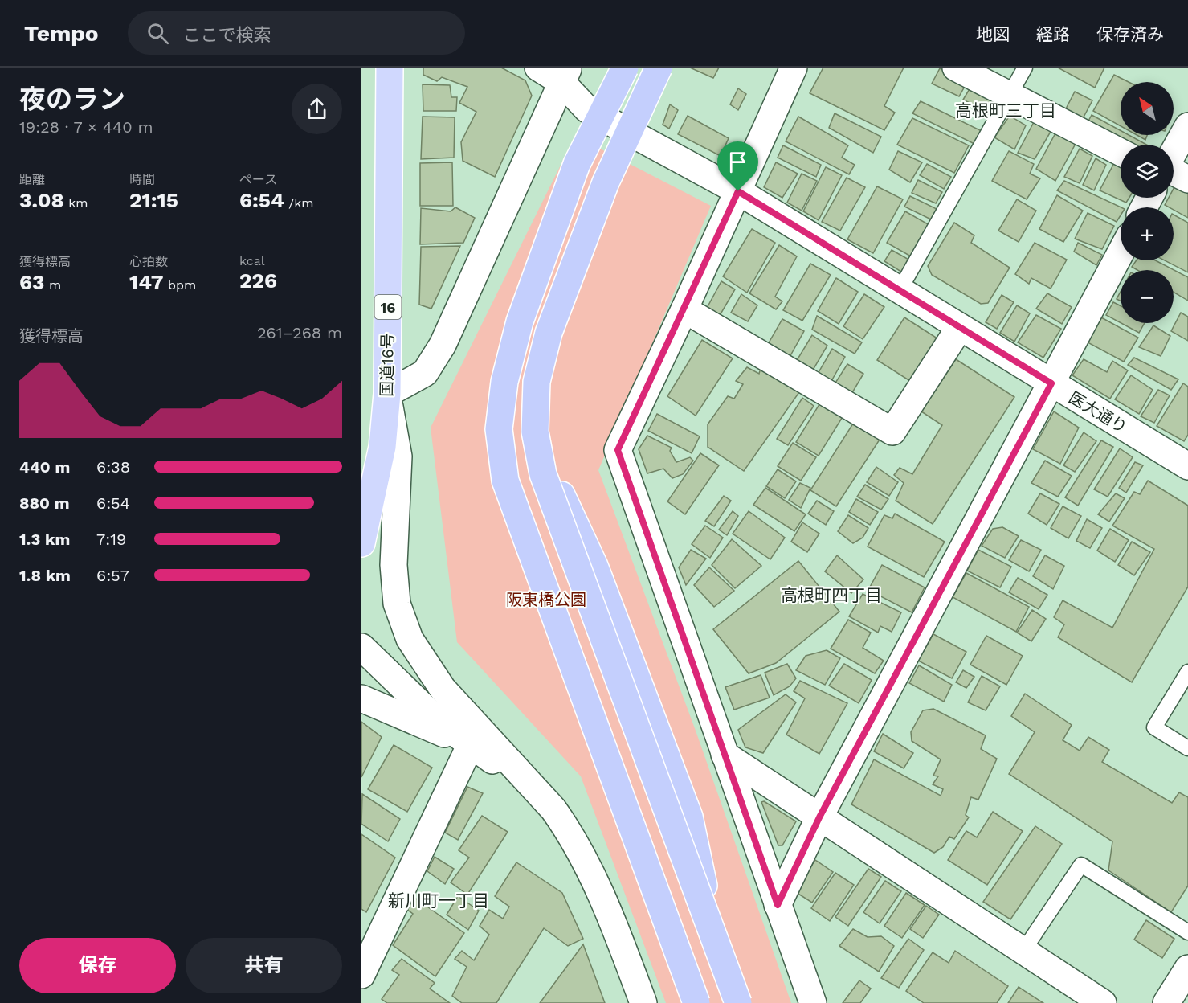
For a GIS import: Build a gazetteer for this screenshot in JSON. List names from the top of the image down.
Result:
{
  "streets": {
    "highway": ["16", "国道16号"],
    "street": ["医大通り"]
  },
  "districts": ["高根町三丁目", "高根町四丁目", "新川町一丁目"],
  "parks": ["阪東橋公園"],
  "north": "top left",
  "page": {
    "header": "Tempo",
    "search": "ここで検索",
    "nav": ["地図", "経路", "保存済み"],
    "heading": ["夜のラン", "19:28 · 7 × 440 m"],
    "map_buttons": ["+", "−"],
    "stats": [
      ["距離", "3.08 km"],
      ["時間", "21:15"],
      ["ペース", "6:54 /km"],
      ["獲得標高", "63 m"],
      ["心拍数", "147 bpm"],
      ["kcal", "226"]
    ],
    "chart": ["獲得標高", "261–268 m"],
    "list": [
      {
        "name": "440 m",
        "note": "6:38"
      },
      {
        "name": "880 m",
        "note": "6:54"
      },
      {
        "name": "1.3 km",
        "note": "7:19"
      },
      {
        "name": "1.8 km",
        "note": "6:57"
      }
    ],
    "buttons": ["保存", "共有"]
  }
}
